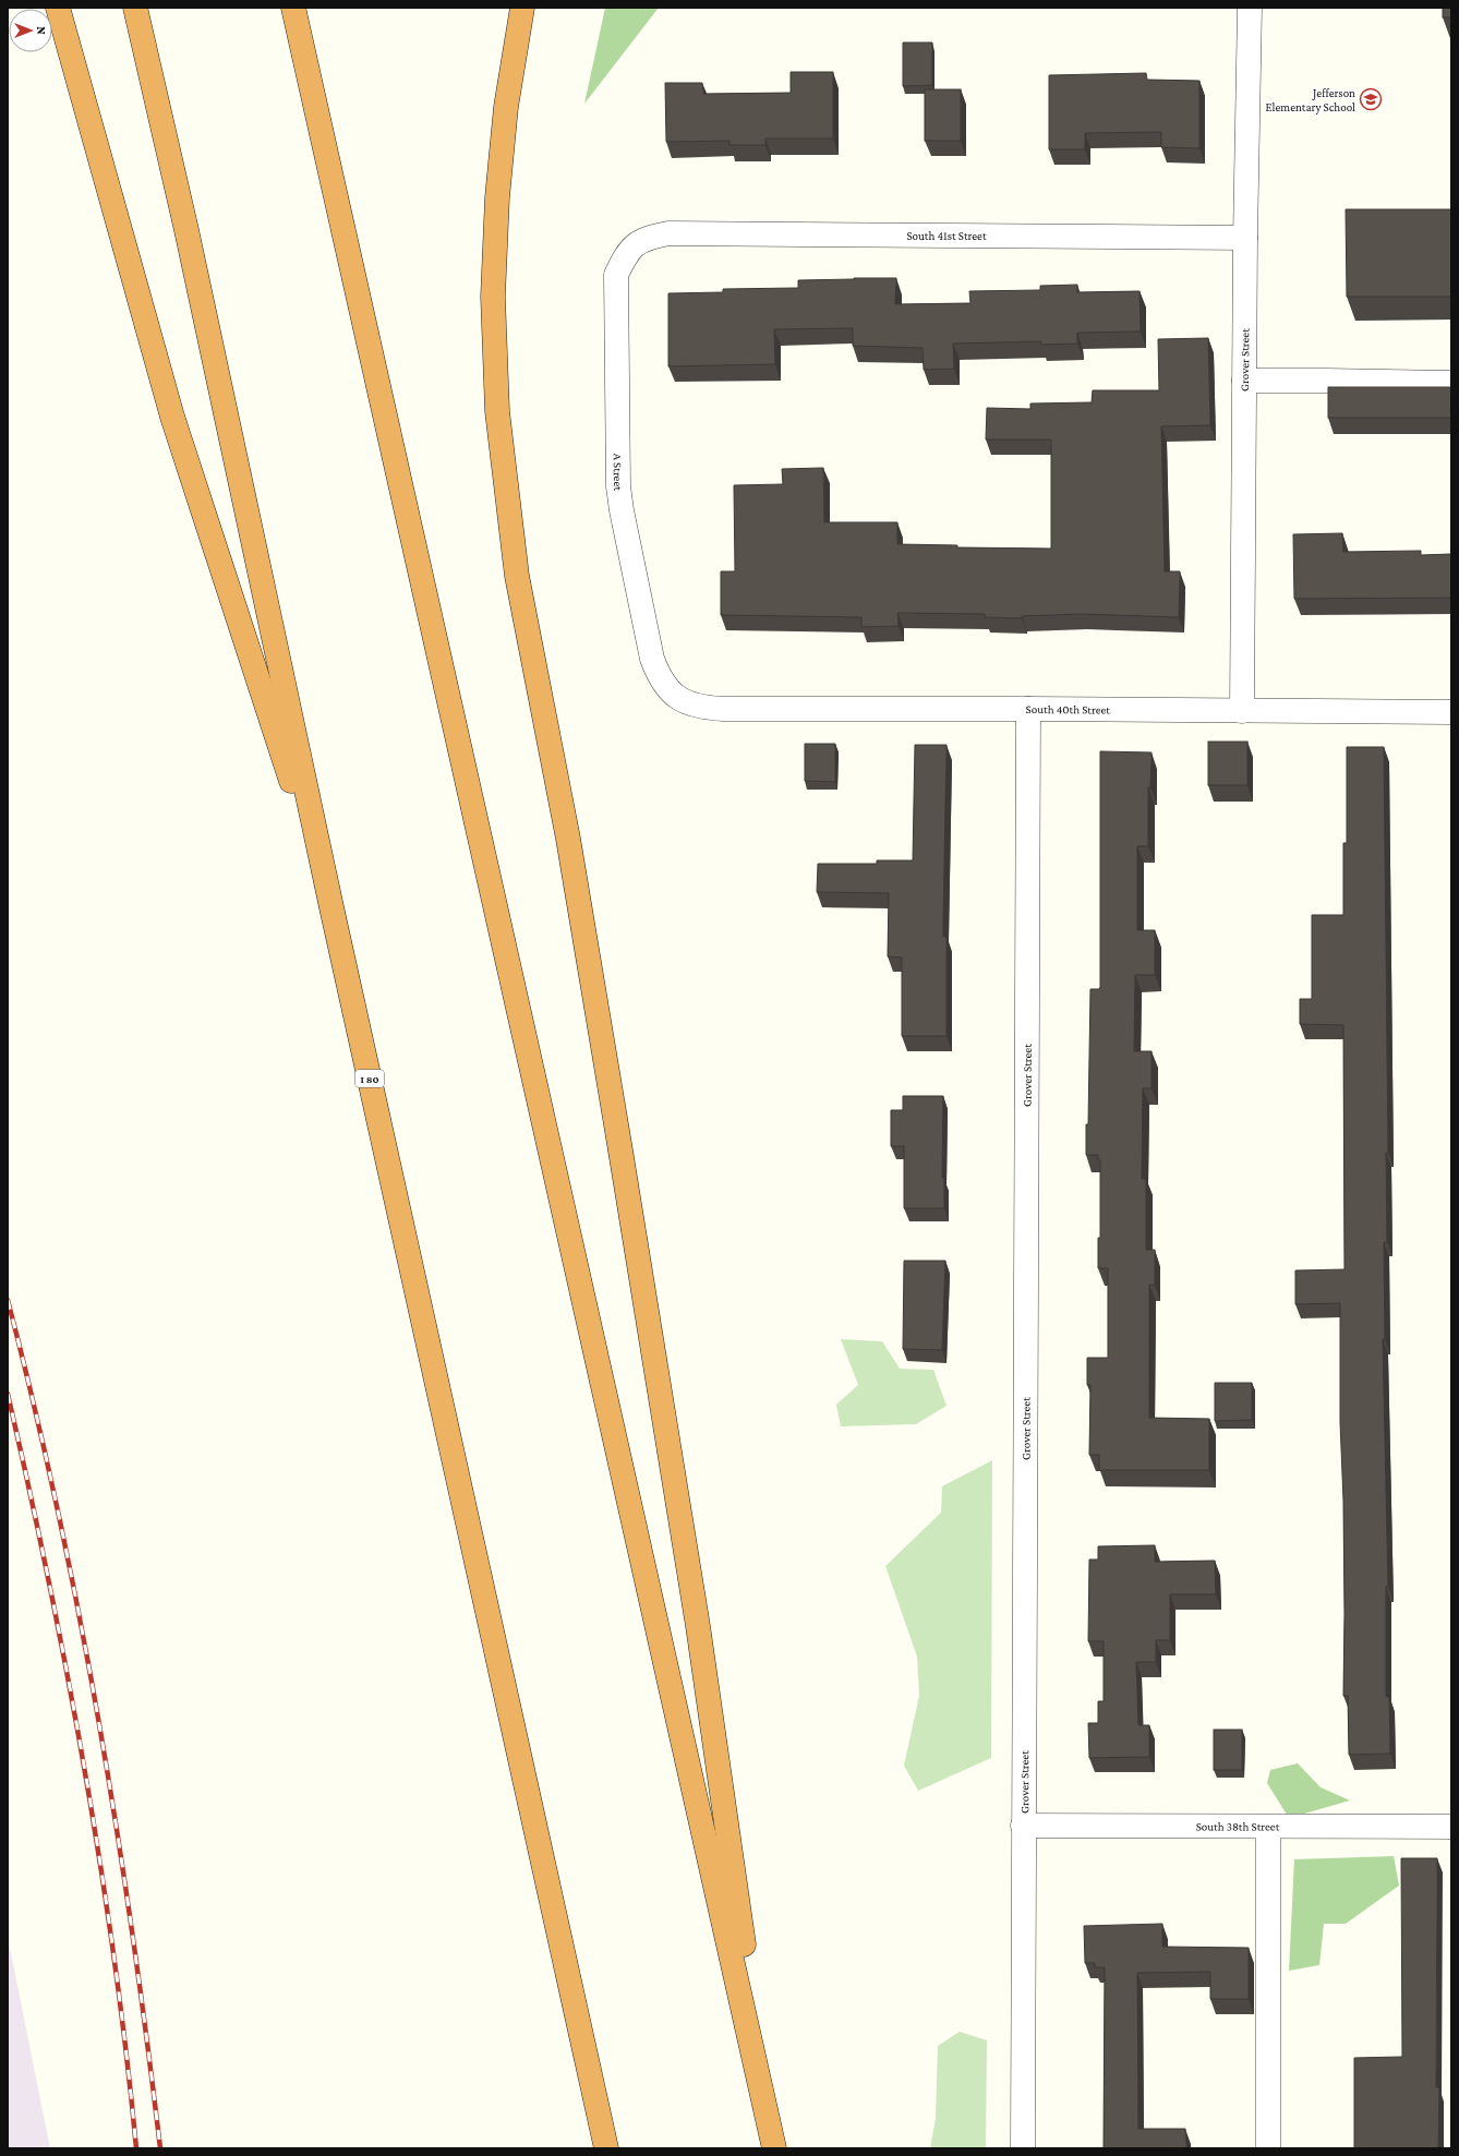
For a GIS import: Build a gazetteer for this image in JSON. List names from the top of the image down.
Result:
{
  "streets": {
    "highway": ["I 80"],
    "street": [
      "South 41st Street",
      "Grover Street",
      "A Street",
      "South 40th Street",
      "South 38th Street"
    ]
  },
  "crossings": [
    ["South 41st Street", "Grover Street"],
    ["South 41st Street", "A Street"],
    ["Grover Street", "South 40th Street"],
    ["Grover Street", "South 38th Street"],
    ["A Street", "South 40th Street"]
  ],
  "places": {
    "school or university": ["Jefferson Elementary School"]
  },
  "north": "right"
}
